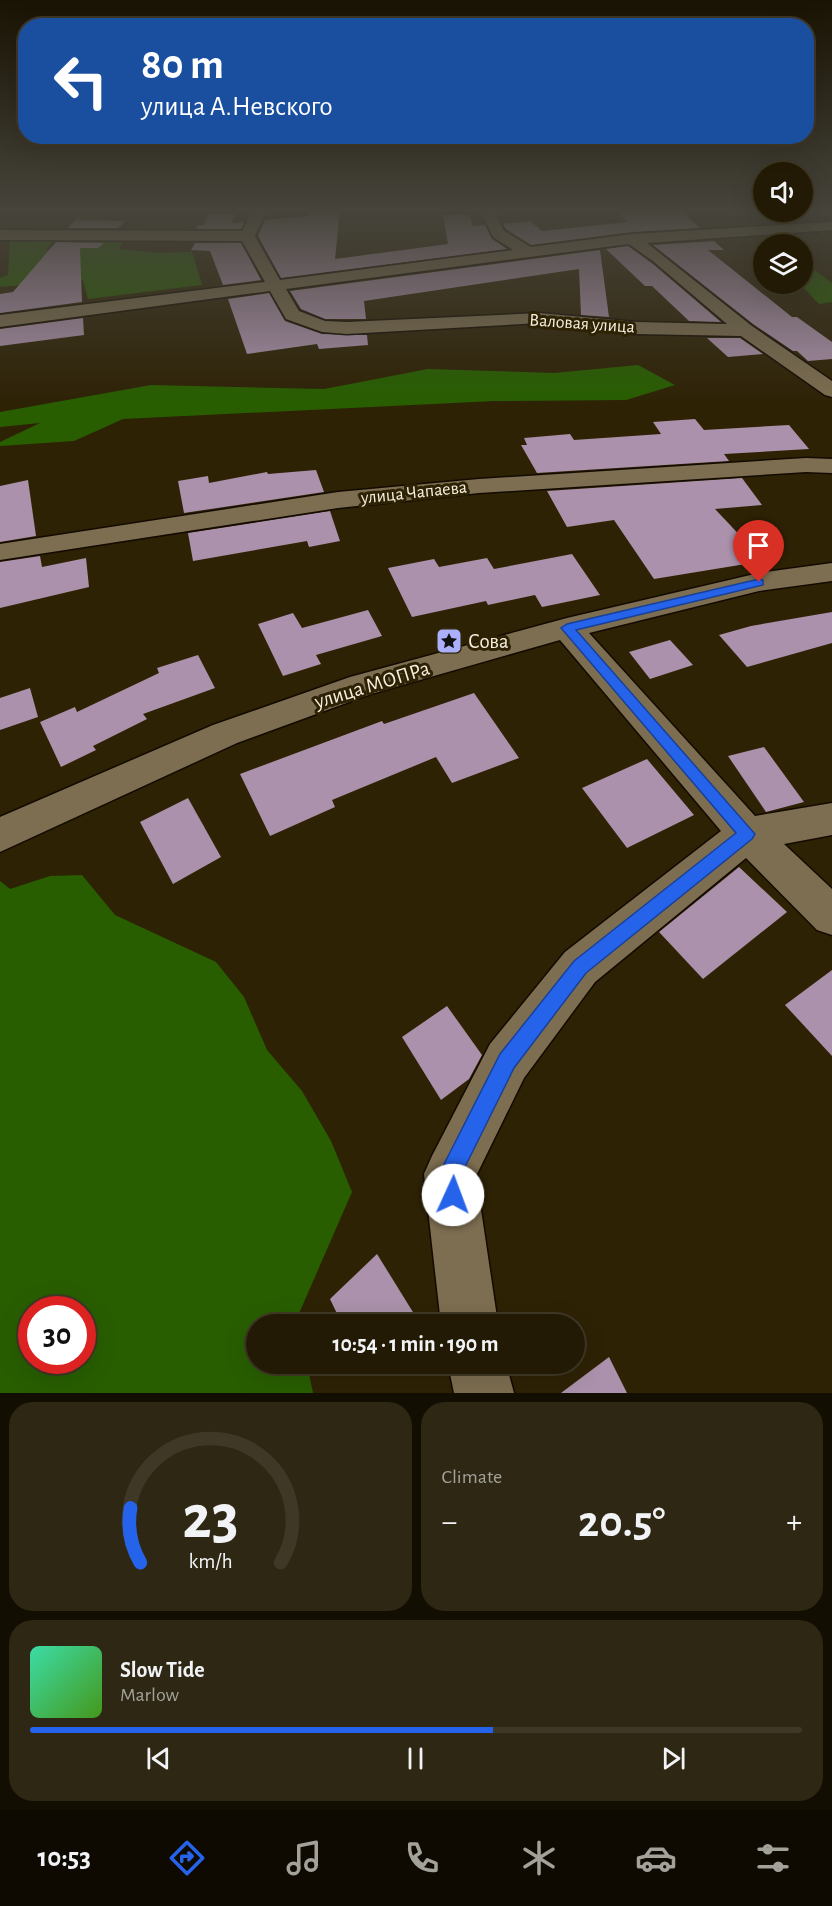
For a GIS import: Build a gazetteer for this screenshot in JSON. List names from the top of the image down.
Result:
{
  "streets": {
    "street": ["Валовая улица", "улица Чапаева", "улица МОПРа"]
  },
  "places": {
    "place": ["Сова"]
  },
  "page": {
    "turn": ["80 m", "улица А.Невского"],
    "limit": "30",
    "trip": "10:54 · 1 min · 190 m",
    "tile": "Climate",
    "heat": ["−", "20.5°", "+"],
    "song": ["Slow Tide", "Marlow"],
    "tabs": "10:53",
    "gauge": ["23", "km/h"]
  }
}
